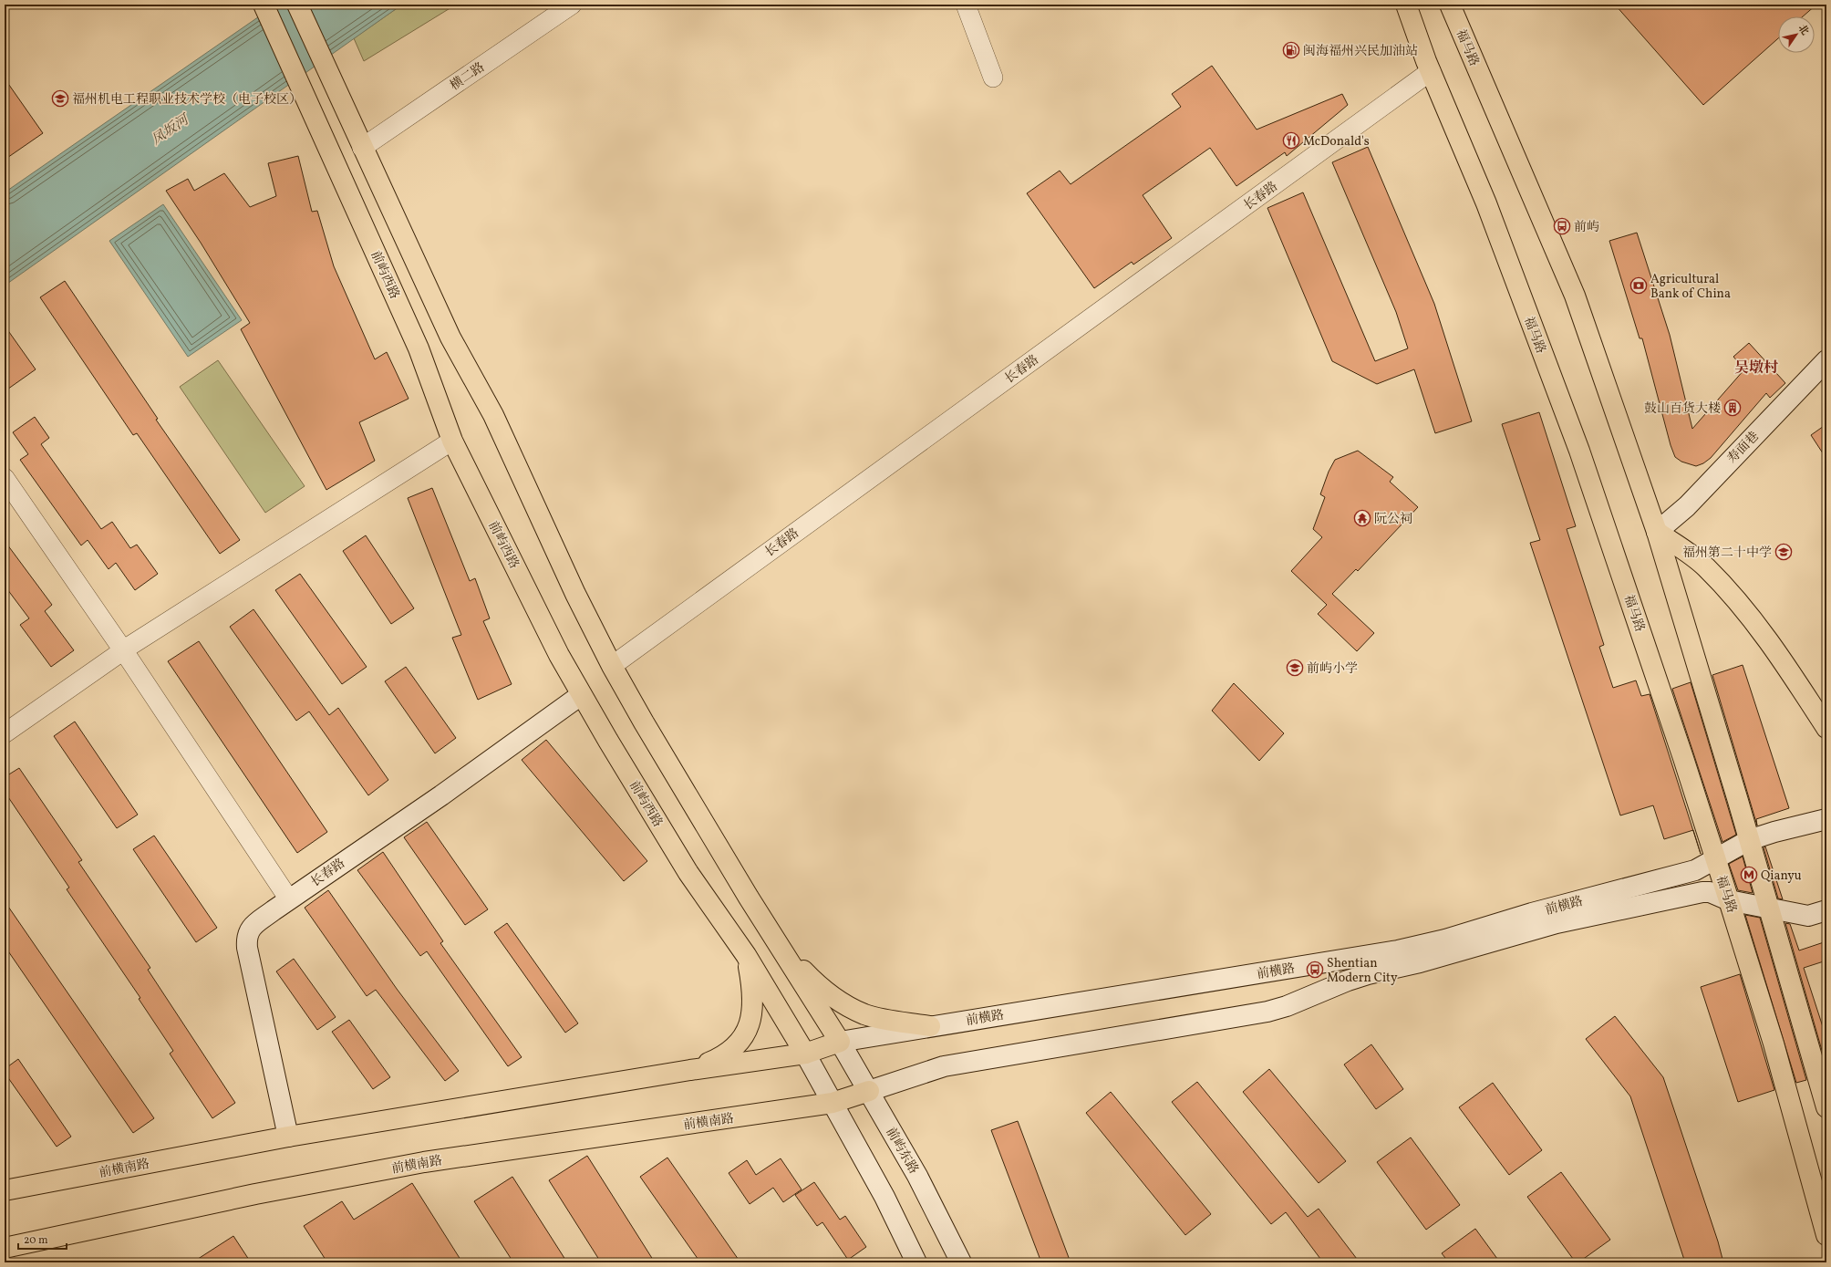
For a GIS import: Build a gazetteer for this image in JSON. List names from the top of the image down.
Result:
{
  "streets": {
    "main road": [
      "福马路",
      "长春路",
      "前屿西路",
      "寿面巷",
      "前横路",
      "前横南路",
      "前屿东路"
    ],
    "street": ["横二路"]
  },
  "crossings": [
    ["福马路", "长春路"],
    ["福马路", "寿面巷"],
    ["福马路", "前横路"],
    ["长春路", "前屿西路"],
    ["长春路", "前横南路"],
    ["前屿西路", "前横南路"],
    ["前横路", "前横南路"],
    ["前横路", "前屿东路"],
    ["前横南路", "前屿东路"]
  ],
  "districts": ["吴墩村"],
  "water": ["凤坂河"],
  "places": {
    "fuel station": ["闽海福州兴民加油站"],
    "school or university": ["福州机电工程职业技术学校（电子校区）", "福州第二十中学", "前屿小学"],
    "restaurant": ["McDonald's"],
    "bus stop": ["前屿", "Shentian Modern City"],
    "bank": ["Agricultural Bank of China"],
    "building": ["鼓山百货大楼"],
    "temple": ["阮公祠"],
    "metro station": ["Qianyu"]
  },
  "scale_bar": "20 m",
  "north": "top right"
}
